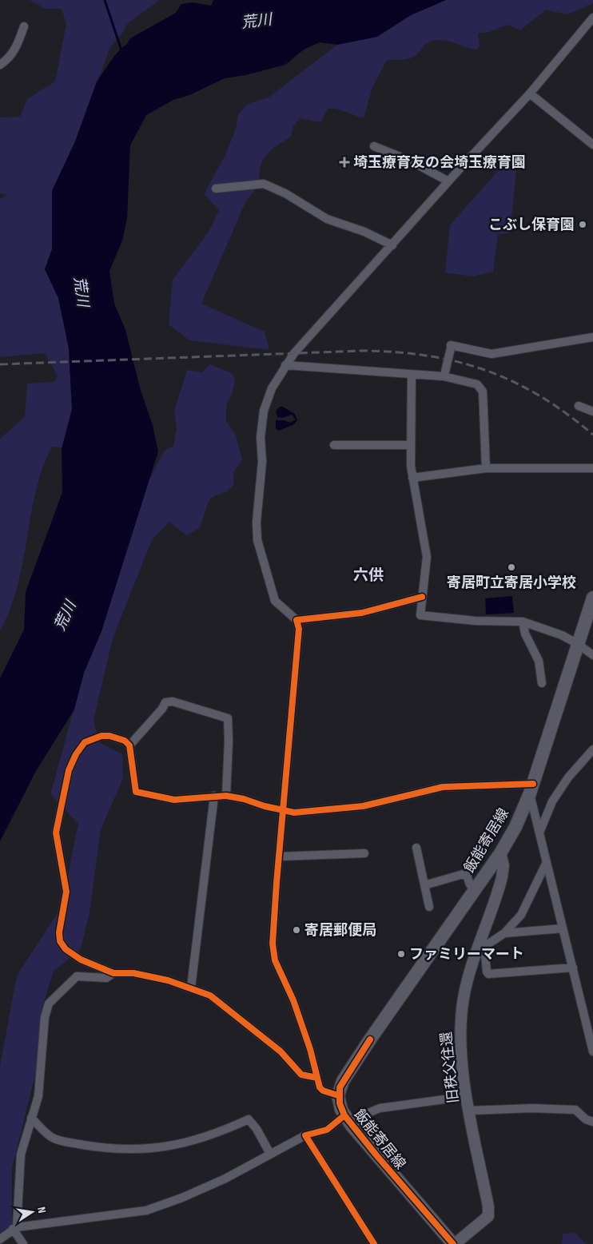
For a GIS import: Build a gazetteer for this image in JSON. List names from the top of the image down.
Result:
{
  "streets": {
    "main road": ["飯能寄居線"],
    "street": ["旧秩父往還"]
  },
  "crossings": [
    ["飯能寄居線", "旧秩父往還"]
  ],
  "districts": ["六供"],
  "water": ["荒川"],
  "places": {
    "health": ["埼玉療育友の会埼玉療育園"],
    "other": [
      "こぶし保育園",
      "寄居町立寄居小学校",
      "寄居郵便局",
      "ファミリーマート"
    ]
  },
  "north": "right"
}
